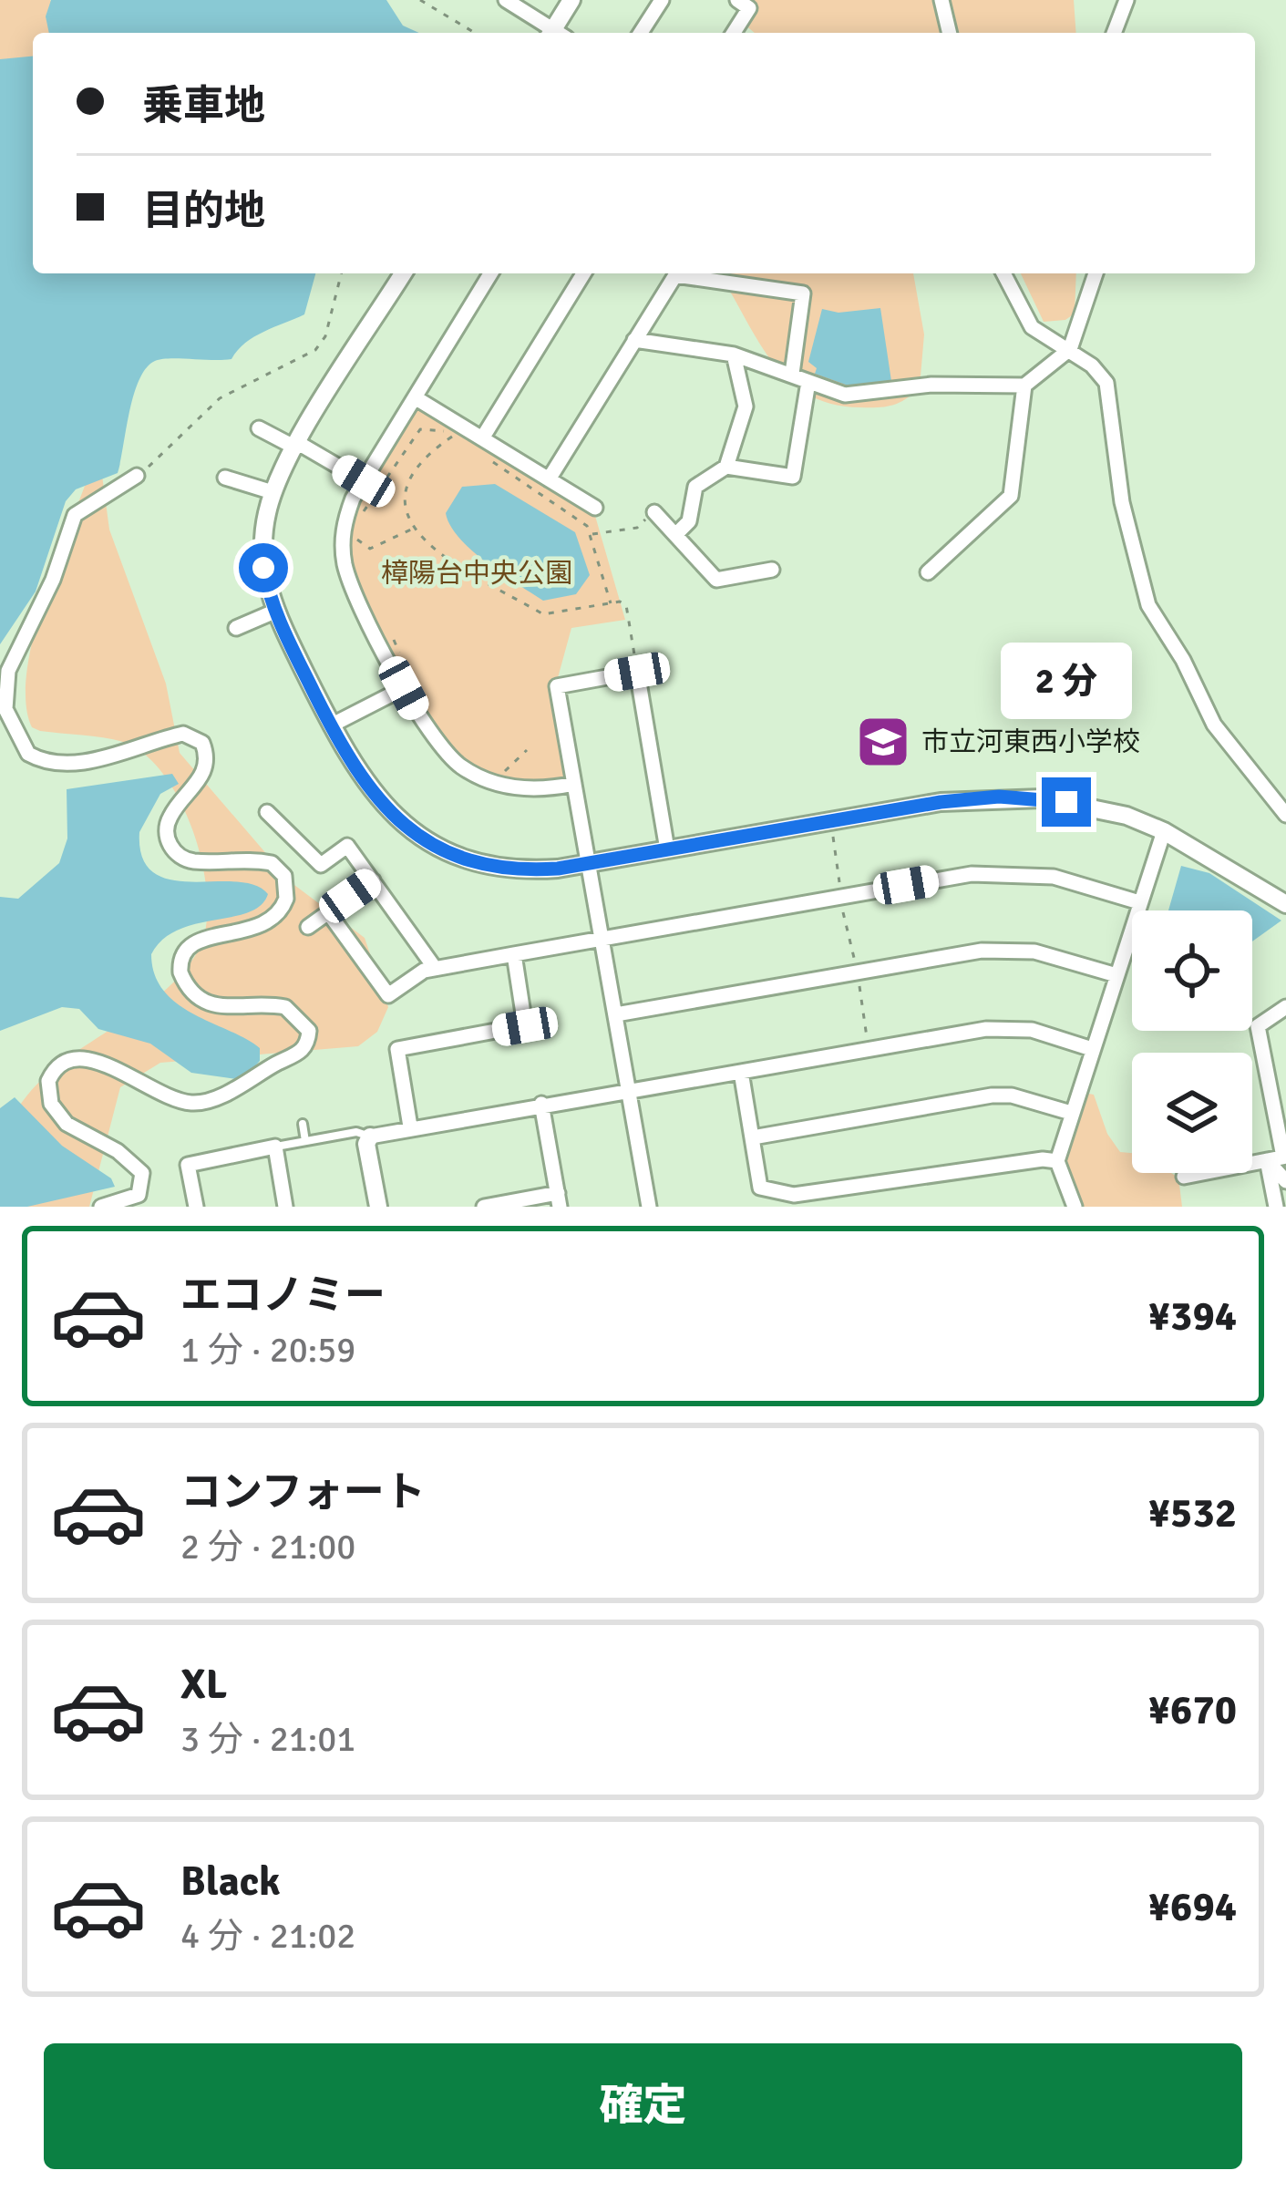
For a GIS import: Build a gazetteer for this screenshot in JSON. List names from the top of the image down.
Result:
{
  "parks": ["樟陽台中央公園"],
  "places": {
    "school or university": ["市立河東西小学校"]
  },
  "page": {
    "banner": ["乗車地", "目的地"],
    "bubble": "2 分",
    "list": [
      {
        "name": "エコノミー",
        "note": "1 分 · 20:59",
        "value": "¥394"
      },
      {
        "name": "コンフォート",
        "note": "2 分 · 21:00",
        "value": "¥532"
      },
      {
        "name": "XL",
        "note": "3 分 · 21:01",
        "value": "¥670"
      },
      {
        "name": "Black",
        "note": "4 分 · 21:02",
        "value": "¥694"
      }
    ],
    "buttons": "確定"
  }
}
